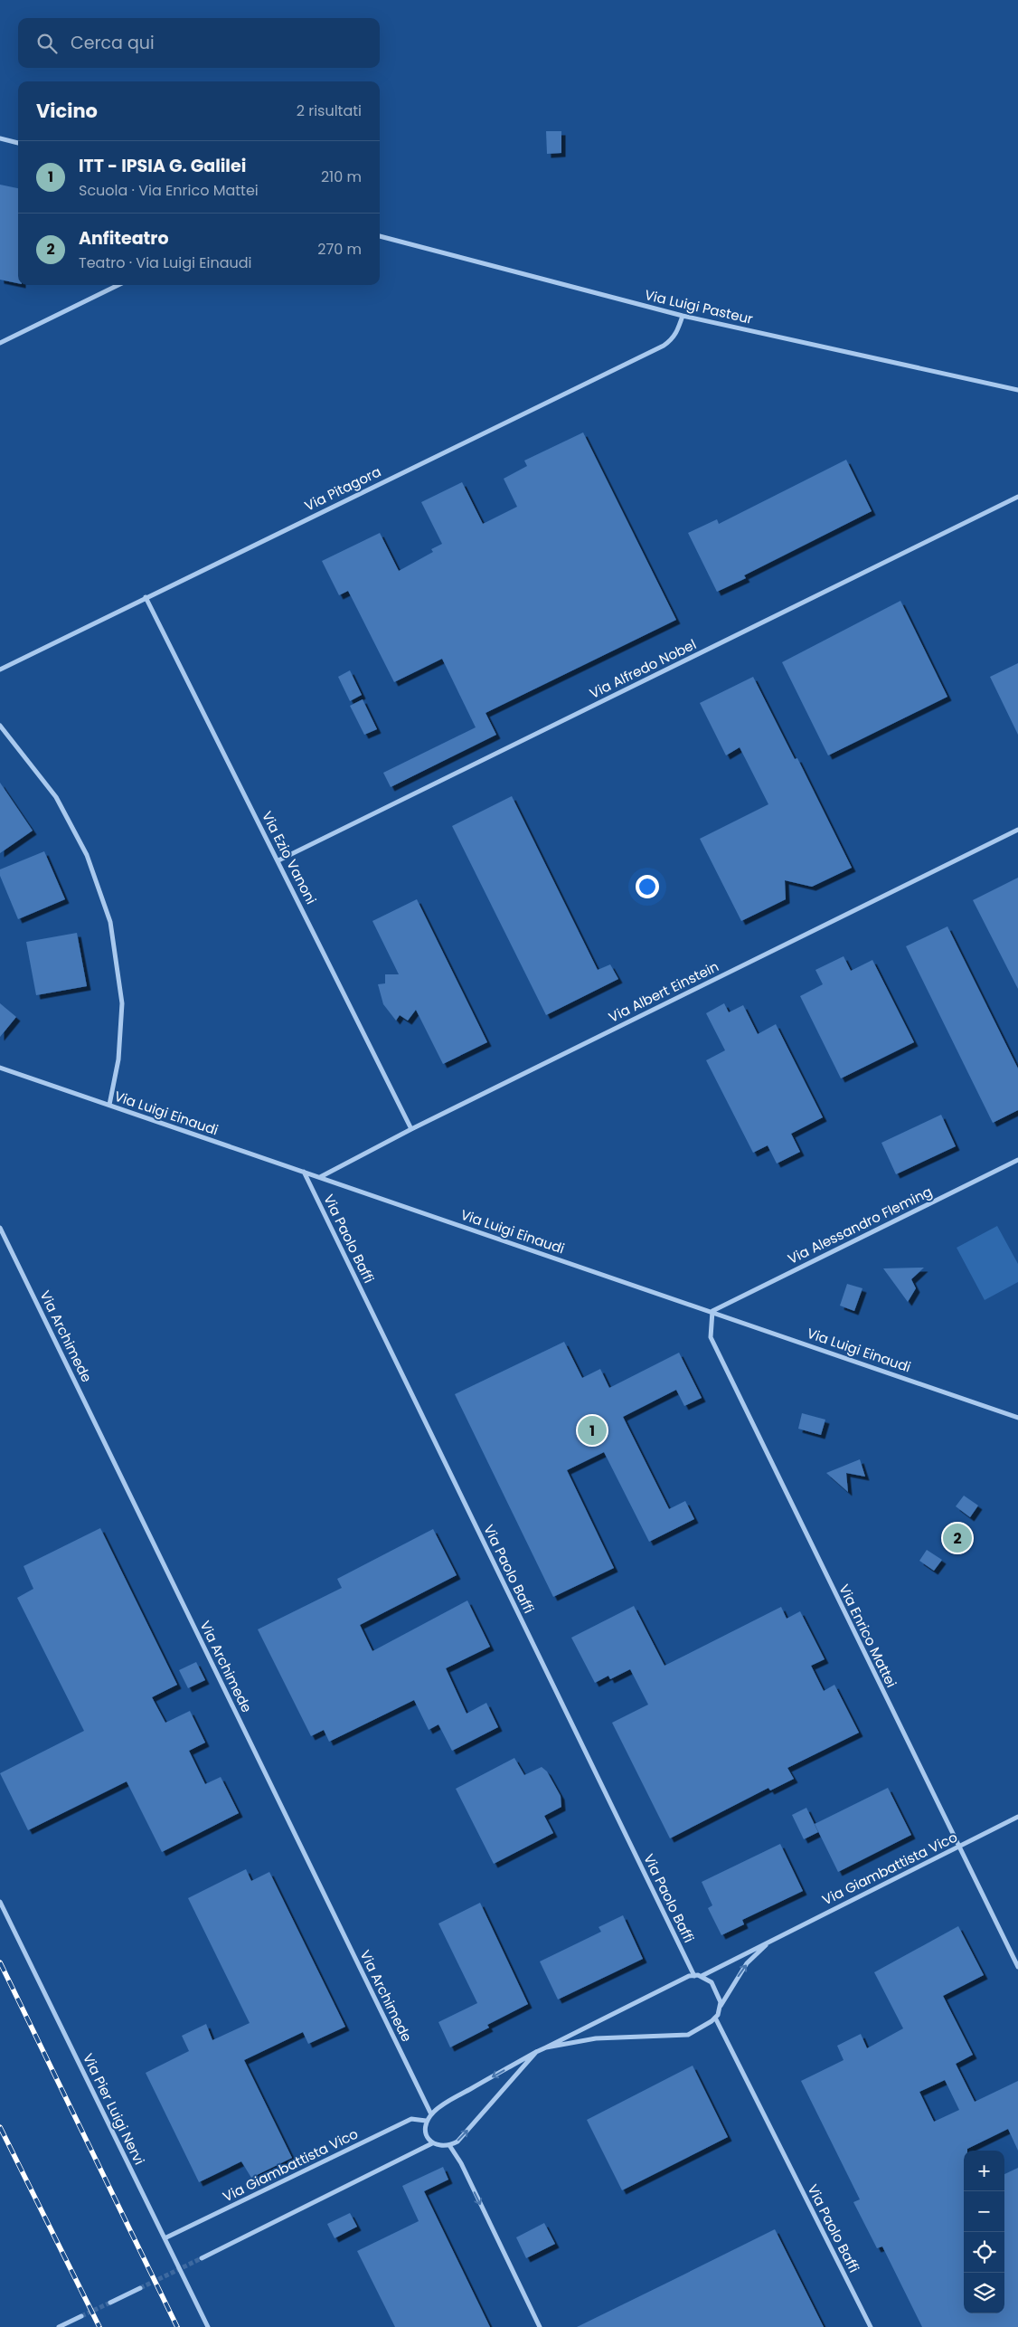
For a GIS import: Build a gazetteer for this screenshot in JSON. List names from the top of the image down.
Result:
{
  "streets": {
    "street": [
      "Via Luigi Pasteur",
      "Via Pitagora",
      "Via Alfredo Nobel",
      "Via Ezio Vanoni",
      "Via Albert Einstein",
      "Via Luigi Einaudi",
      "Via Alessandro Fleming",
      "Via Paolo Baffi",
      "Via Archimede",
      "Via Enrico Mattei",
      "Via Giambattista Vico",
      "Via Pier Luigi Nervi"
    ]
  },
  "crossings": [
    ["Via Luigi Pasteur", "Via Pitagora"],
    ["Via Pitagora", "Via Ezio Vanoni"],
    ["Via Alfredo Nobel", "Via Ezio Vanoni"],
    ["Via Ezio Vanoni", "Via Albert Einstein"],
    ["Via Albert Einstein", "Via Luigi Einaudi"],
    ["Via Luigi Einaudi", "Via Alessandro Fleming"],
    ["Via Luigi Einaudi", "Via Paolo Baffi"],
    ["Via Luigi Einaudi", "Via Enrico Mattei"],
    ["Via Alessandro Fleming", "Via Enrico Mattei"],
    ["Via Enrico Mattei", "Via Giambattista Vico"],
    ["Via Giambattista Vico", "Via Pier Luigi Nervi"]
  ],
  "page": {
    "search": "Cerca qui",
    "heading": ["Vicino", "2 risultati"],
    "list": [
      {
        "mark": "1",
        "name": "ITT - IPSIA G. Galilei",
        "note": "Scuola · Via Enrico Mattei",
        "value": "210 m"
      },
      {
        "mark": "2",
        "name": "Anfiteatro",
        "note": "Teatro · Via Luigi Einaudi",
        "value": "270 m"
      }
    ],
    "pins": ["1", "2"],
    "map_buttons": ["+", "−"]
  }
}
